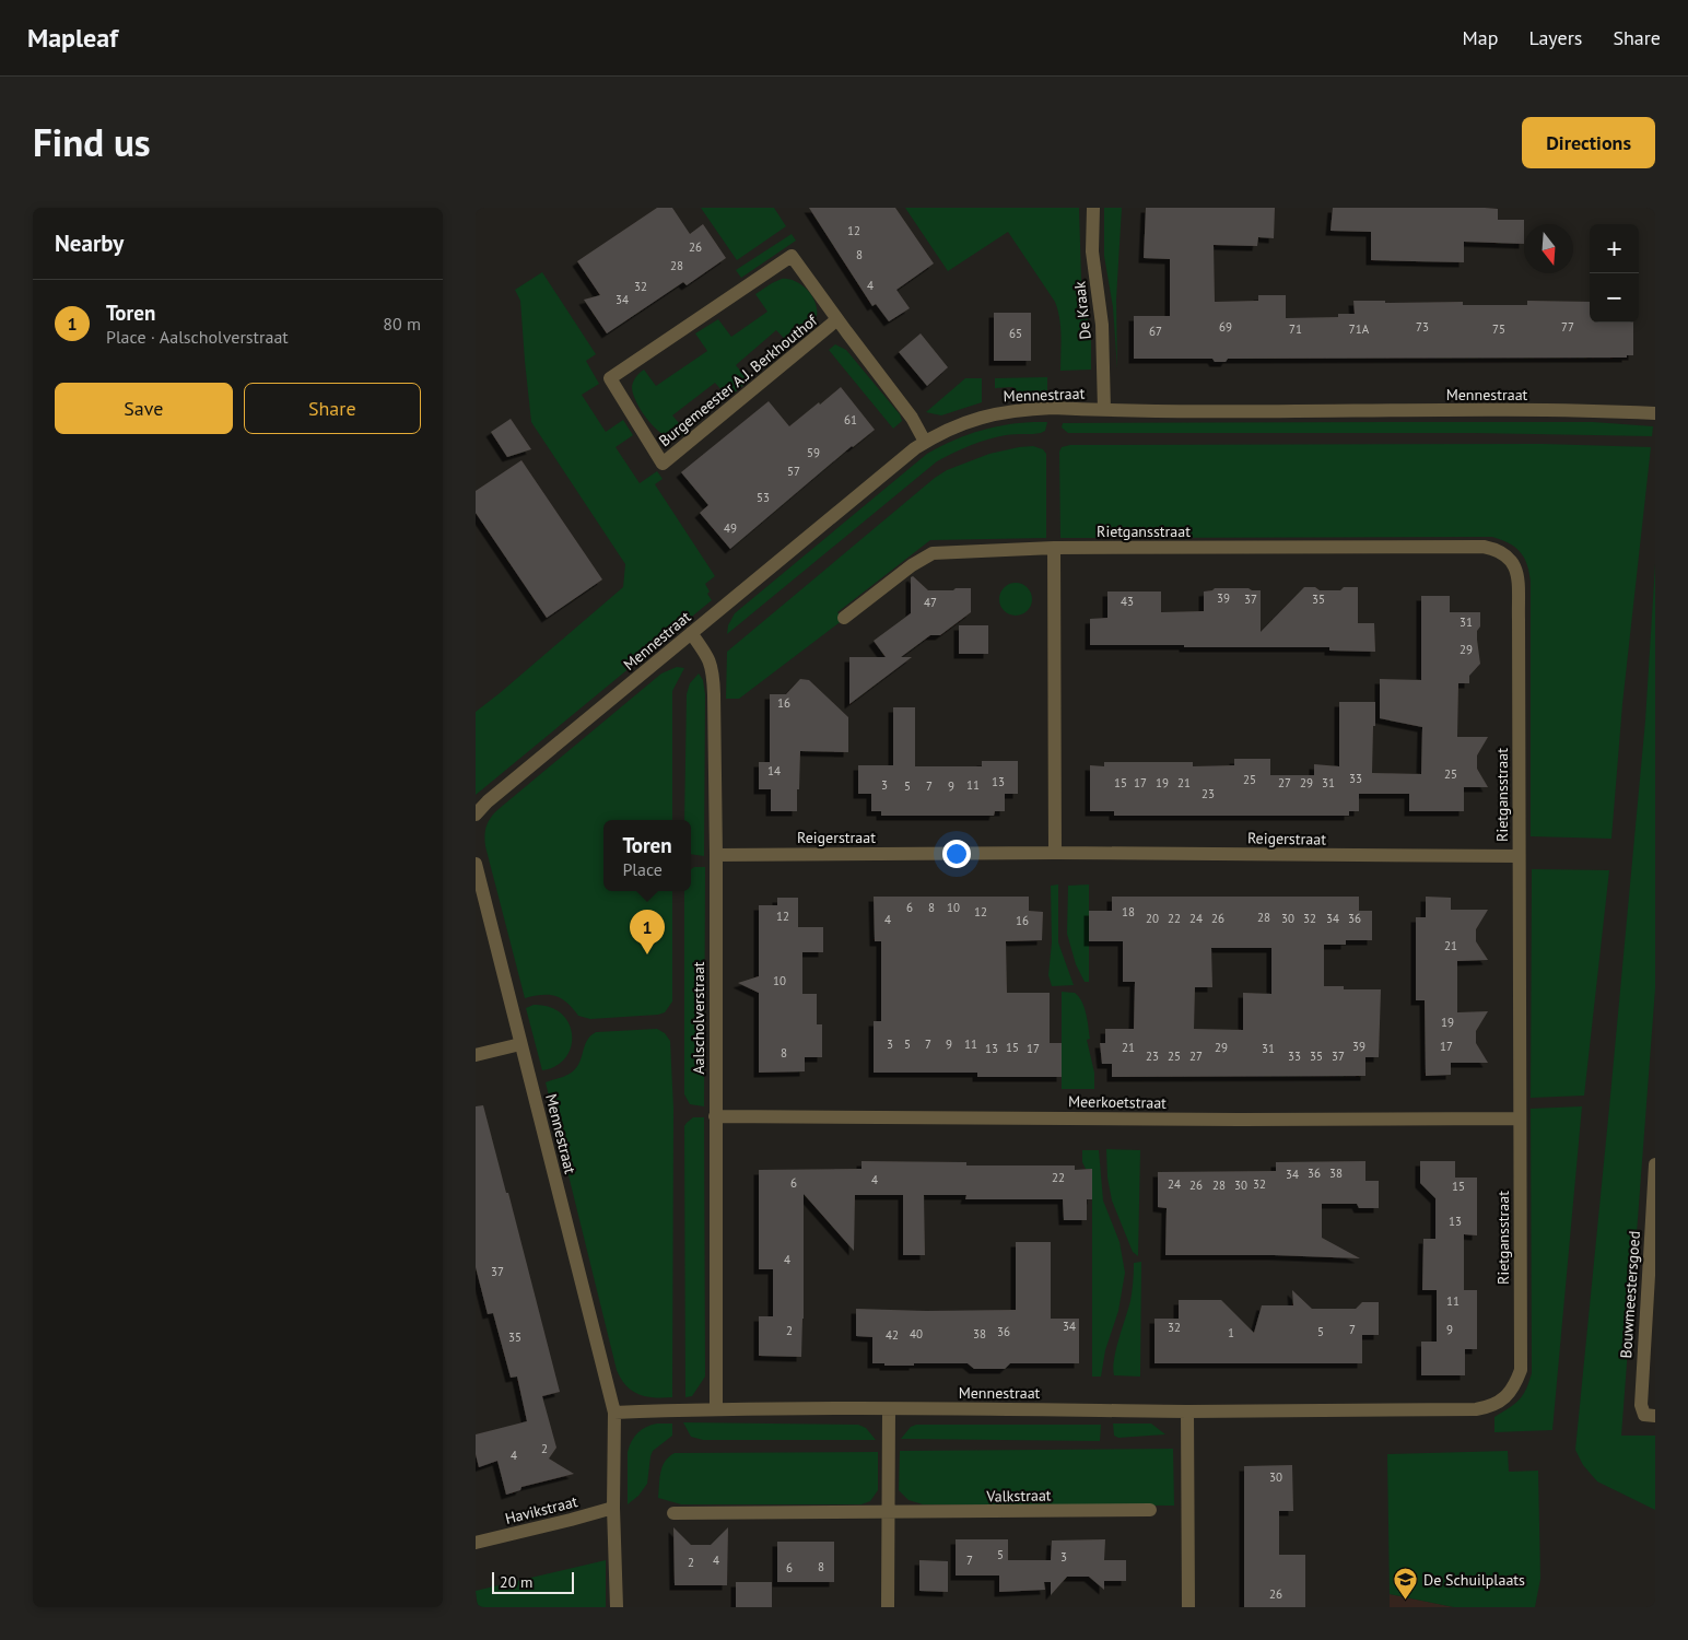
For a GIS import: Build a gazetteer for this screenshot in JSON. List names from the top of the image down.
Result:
{
  "streets": {
    "street": [
      "De Kraak",
      "Burgemeester A.J. Berkhouthof",
      "Mennestraat",
      "Rietgansstraat",
      "Reigerstraat",
      "Aalscholverstraat",
      "Meerkoetstraat",
      "Bouwmeestersgoed",
      "Valkstraat",
      "Havikstraat"
    ]
  },
  "crossings": [
    ["De Kraak", "Mennestraat"],
    ["Burgemeester A.J. Berkhouthof", "Mennestraat"],
    ["Mennestraat", "Rietgansstraat"],
    ["Mennestraat", "Aalscholverstraat"],
    ["Mennestraat", "Havikstraat"],
    ["Rietgansstraat", "Reigerstraat"],
    ["Rietgansstraat", "Meerkoetstraat"],
    ["Reigerstraat", "Aalscholverstraat"],
    ["Aalscholverstraat", "Meerkoetstraat"]
  ],
  "places": {
    "school or university": ["De Schuilplaats"]
  },
  "house_numbers": [
    "12",
    "26",
    "8",
    "28",
    "4",
    "32",
    "34",
    "69",
    "73",
    "77",
    "71",
    "71A",
    "75",
    "67",
    "65",
    "61",
    "59",
    "57",
    "53",
    "49",
    "39",
    "37",
    "35",
    "43",
    "47",
    "31",
    "29",
    "16",
    "14",
    "25",
    "33",
    "25",
    "13",
    "15",
    "17",
    "19",
    "21",
    "27",
    "29",
    "31",
    "3",
    "11",
    "5",
    "7",
    "9",
    "23",
    "6",
    "8",
    "10",
    "12",
    "18",
    "12",
    "28",
    "20",
    "22",
    "24",
    "26",
    "30",
    "32",
    "34",
    "36",
    "4",
    "16",
    "21",
    "10",
    "19",
    "3",
    "5",
    "7",
    "9",
    "11",
    "39",
    "17",
    "15",
    "21",
    "29",
    "13",
    "17",
    "31",
    "8",
    "23",
    "25",
    "27",
    "33",
    "35",
    "37",
    "36",
    "38",
    "34",
    "22",
    "4",
    "6",
    "24",
    "32",
    "26",
    "28",
    "30",
    "15",
    "13",
    "4",
    "37",
    "11",
    "34",
    "32",
    "7",
    "9",
    "2",
    "36",
    "5",
    "1",
    "40",
    "38",
    "42",
    "35",
    "2",
    "4",
    "30",
    "5",
    "3",
    "4",
    "7",
    "2",
    "8",
    "6",
    "26"
  ],
  "scale_bar": "20 m",
  "north": "bottom",
  "page": {
    "header": "Mapleaf",
    "nav": ["Map", "Layers", "Share"],
    "title": "Find us",
    "buttons": [
      "Directions",
      ["Save", "Share"]
    ],
    "heading": "Nearby",
    "map_buttons": ["+", "−"],
    "list": [
      {
        "mark": "1",
        "name": "Toren",
        "note": "Place · Aalscholverstraat",
        "value": "80 m"
      }
    ],
    "popup": ["Toren", "Place"],
    "pins": "1",
    "scale": "20 m"
  }
}
